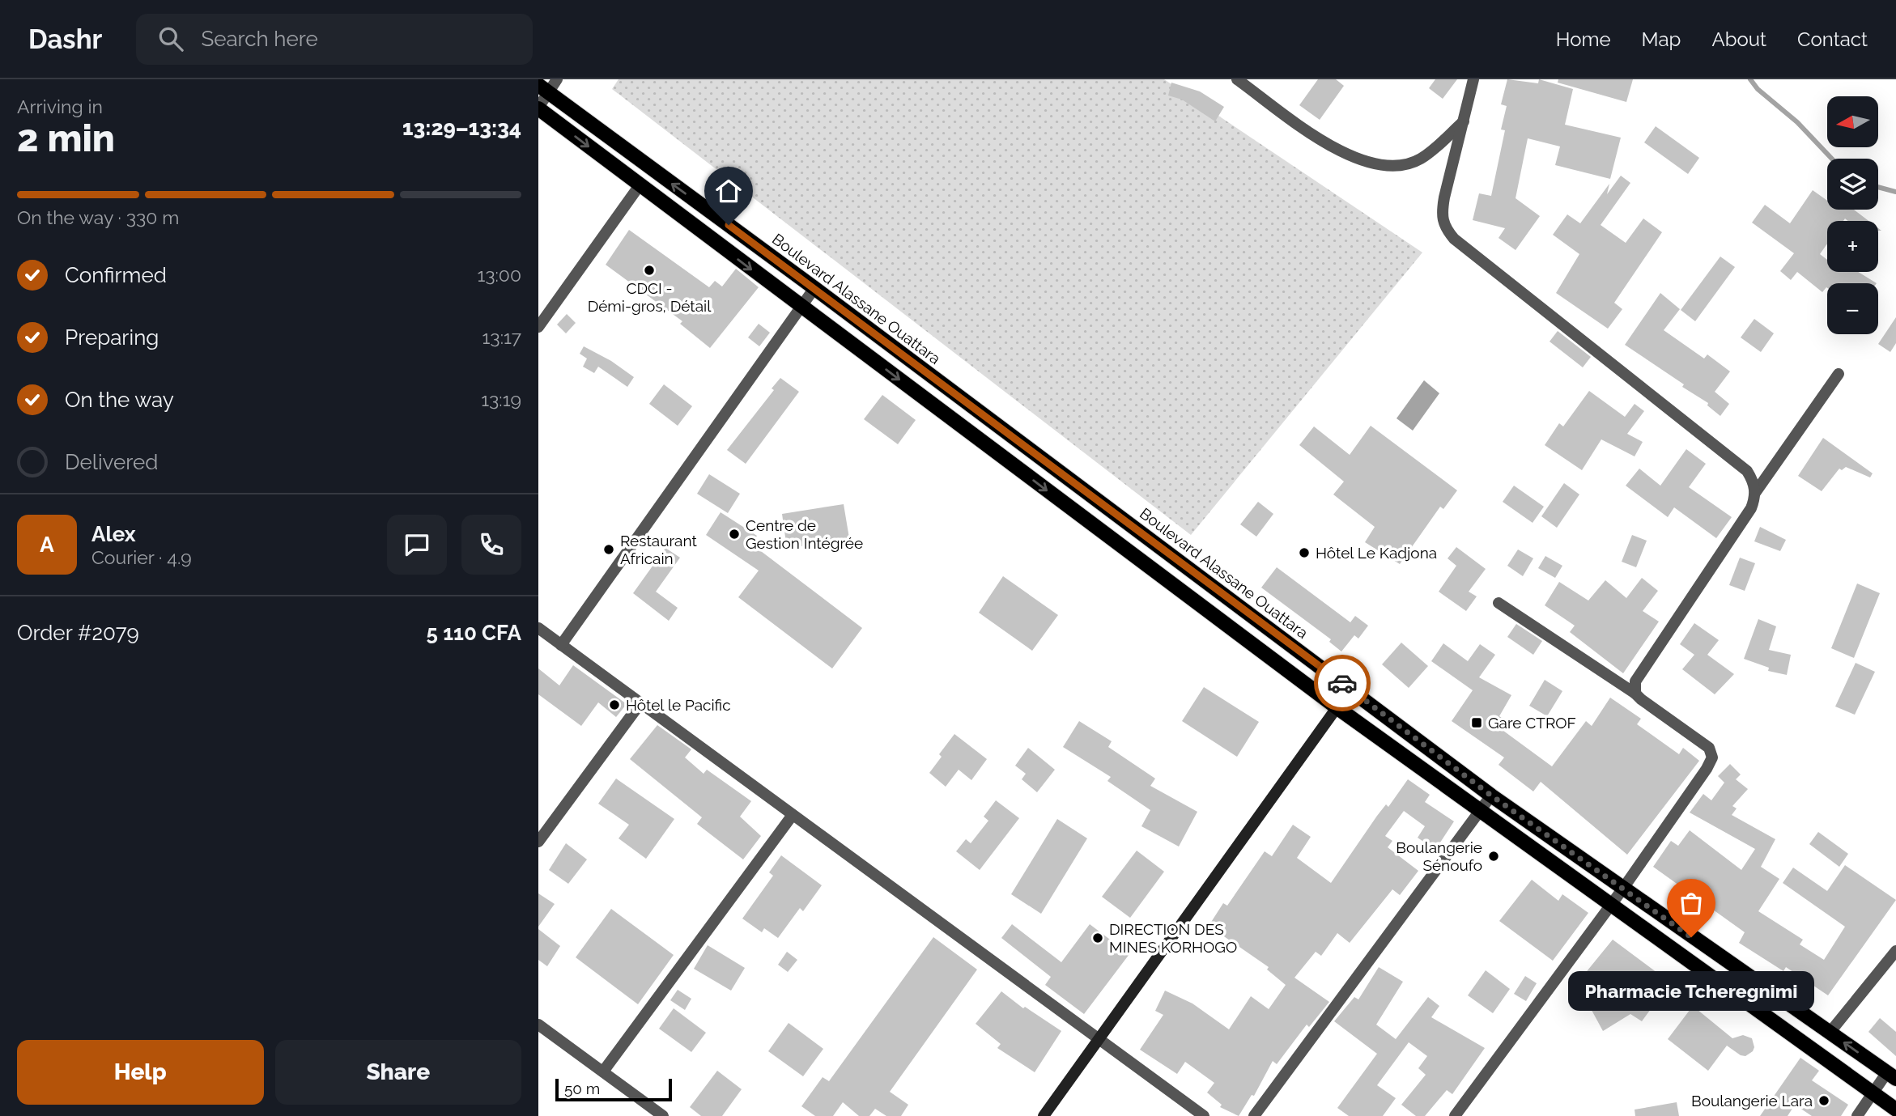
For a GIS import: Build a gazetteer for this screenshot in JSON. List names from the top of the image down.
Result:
{
  "streets": {
    "main road": ["Boulevard Alassane Ouattara"]
  },
  "places": {
    "other": [
      "CDCI - Démi-gros, Détail",
      "Centre de Gestion Intégrée",
      "Restaurant Africain",
      "Hôtel Le Kadjona",
      "Hôtel le Pacific",
      "Boulangerie Sénoufo",
      "Pharmacie Tcheregnimi",
      "DIRECTION DES MINES KORHOGO",
      "Boulangerie Lara"
    ],
    "transit": ["Gare CTROF"]
  },
  "scale_bar": "50 m",
  "north": "left",
  "page": {
    "header": "Dashr",
    "search": "Search here",
    "nav": [
      "Home",
      "Map",
      "About",
      "Contact"
    ],
    "heading": ["2 min", "Arriving in", "13:29–13:34"],
    "panel": [
      "Alex",
      "Courier · 4.9",
      "Order #2079",
      "5 110 CFA"
    ],
    "map_buttons": ["+", "−"],
    "bar": "On the way · 330 m",
    "list": [
      ["Confirmed", "13:00"],
      ["Preparing", "13:17"],
      ["On the way", "13:19"],
      "Delivered"
    ],
    "round": "A",
    "bubble": "Pharmacie Tcheregnimi",
    "buttons": ["Help", "Share"],
    "scale": "50 m"
  }
}
